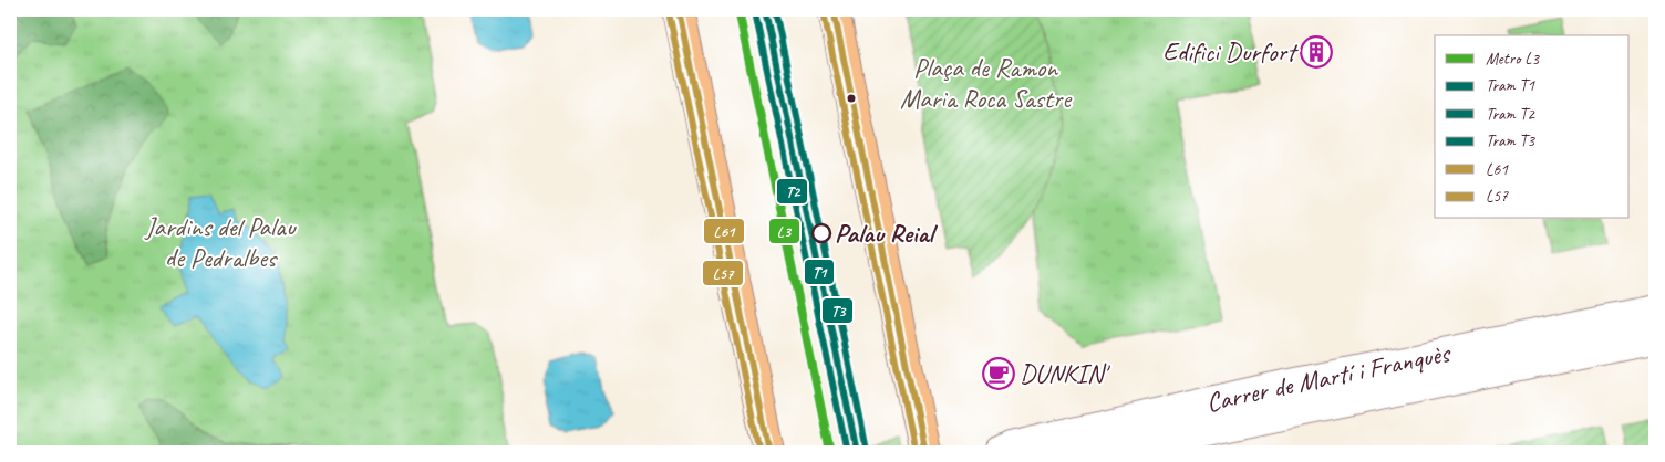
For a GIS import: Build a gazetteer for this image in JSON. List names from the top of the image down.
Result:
{
  "streets": {
    "street": ["Carrer de Martí i Franquès"]
  },
  "parks": ["Plaça de Ramon Maria Roca Sastre", "Jardins del Palau de Pedralbes"],
  "places": {
    "building": ["Edifici Durfort"],
    "other": ["Palau Reial"],
    "cafe": ["DUNKIN'"]
  },
  "lines": [
    "metro line L3",
    "tram line T1",
    "tram line T3",
    "transit line L61",
    "tram line T2",
    "transit line L57"
  ],
  "legend": [
    "Metro L3",
    "Tram T1",
    "Tram T2",
    "Tram T3",
    "L61",
    "L57"
  ]
}
